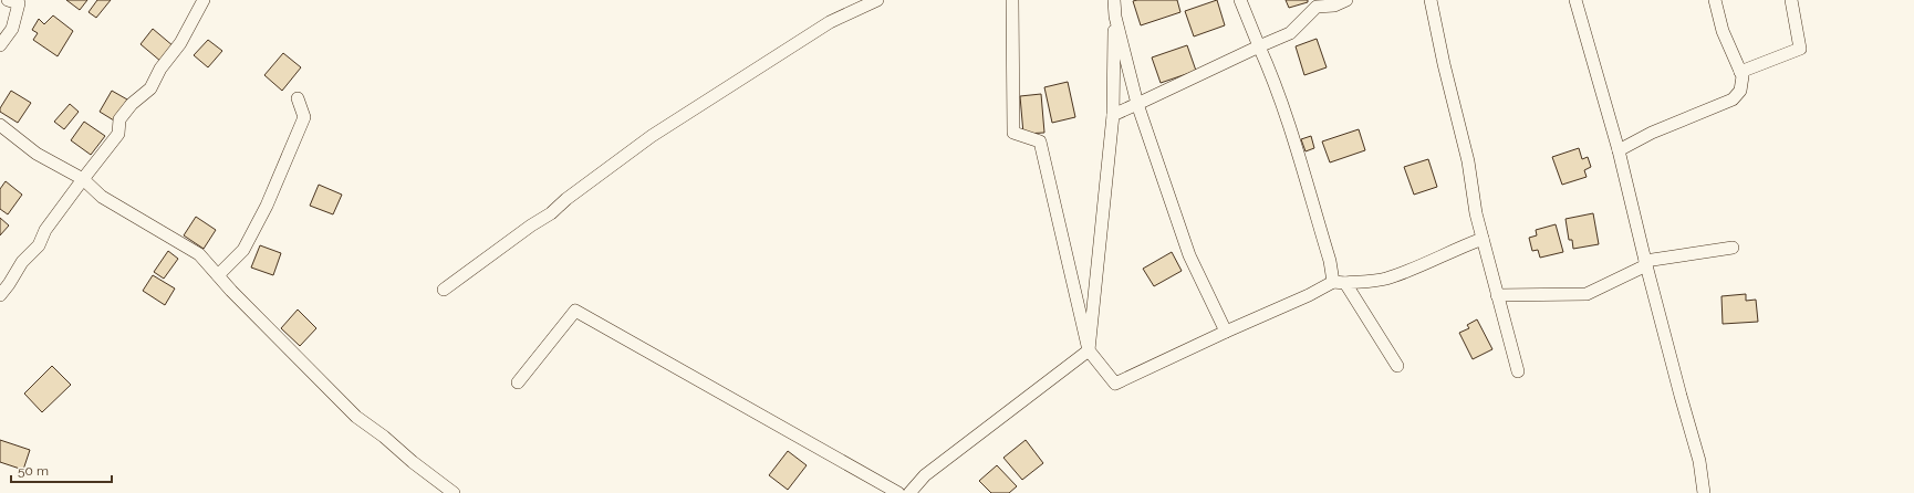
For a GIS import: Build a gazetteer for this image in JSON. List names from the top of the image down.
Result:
{
  "scale_bar": "50 m"
}
